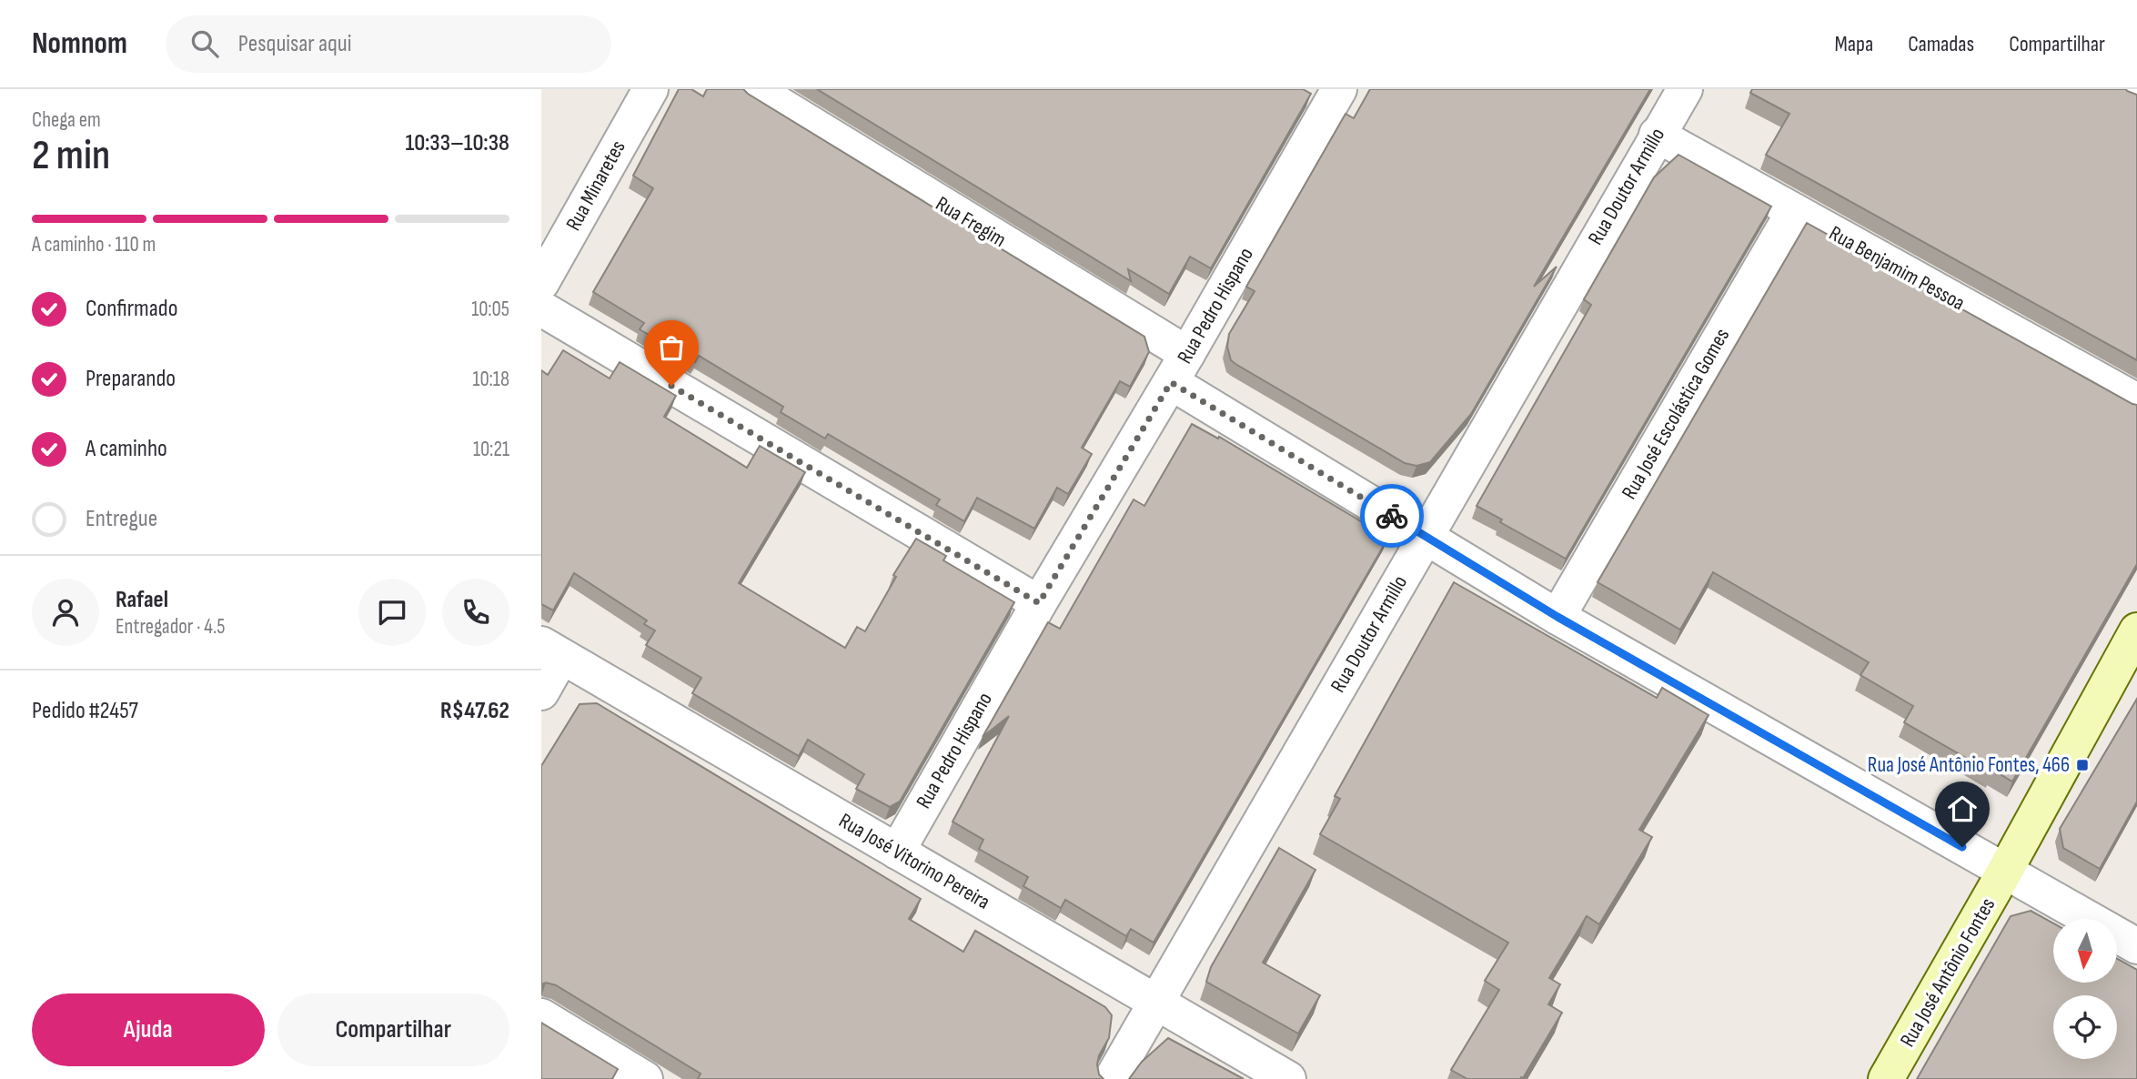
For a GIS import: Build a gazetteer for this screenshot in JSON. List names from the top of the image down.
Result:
{
  "streets": {
    "street": [
      "Rua Minaretes",
      "Rua Doutor Armillo",
      "Rua Fregim",
      "Rua Benjamim Pessoa",
      "Rua Pedro Hispano",
      "Rua José Escolástica Gomes",
      "Rua José Vitorino Pereira",
      "Rua José Antônio Fontes"
    ]
  },
  "crossings": [
    ["Rua Doutor Armillo", "Rua Fregim"],
    ["Rua Doutor Armillo", "Rua Benjamim Pessoa"],
    ["Rua Doutor Armillo", "Rua José Vitorino Pereira"],
    ["Rua Fregim", "Rua Pedro Hispano"],
    ["Rua Fregim", "Rua José Escolástica Gomes"],
    ["Rua Fregim", "Rua José Antônio Fontes"],
    ["Rua Benjamim Pessoa", "Rua José Escolástica Gomes"],
    ["Rua Pedro Hispano", "Rua José Vitorino Pereira"]
  ],
  "places": {
    "transit": ["Rua José Antônio Fontes, 466"]
  },
  "north": "bottom",
  "page": {
    "header": "Nomnom",
    "search": "Pesquisar aqui",
    "nav": ["Mapa", "Camadas", "Compartilhar"],
    "heading": ["2 min", "Chega em", "10:33–10:38"],
    "panel": [
      "Rafael",
      "Entregador · 4.5",
      "Pedido #2457",
      "R$47.62"
    ],
    "bar": "A caminho · 110 m",
    "list": [
      ["Confirmado", "10:05"],
      ["Preparando", "10:18"],
      ["A caminho", "10:21"],
      "Entregue"
    ],
    "buttons": ["Ajuda", "Compartilhar"]
  }
}
